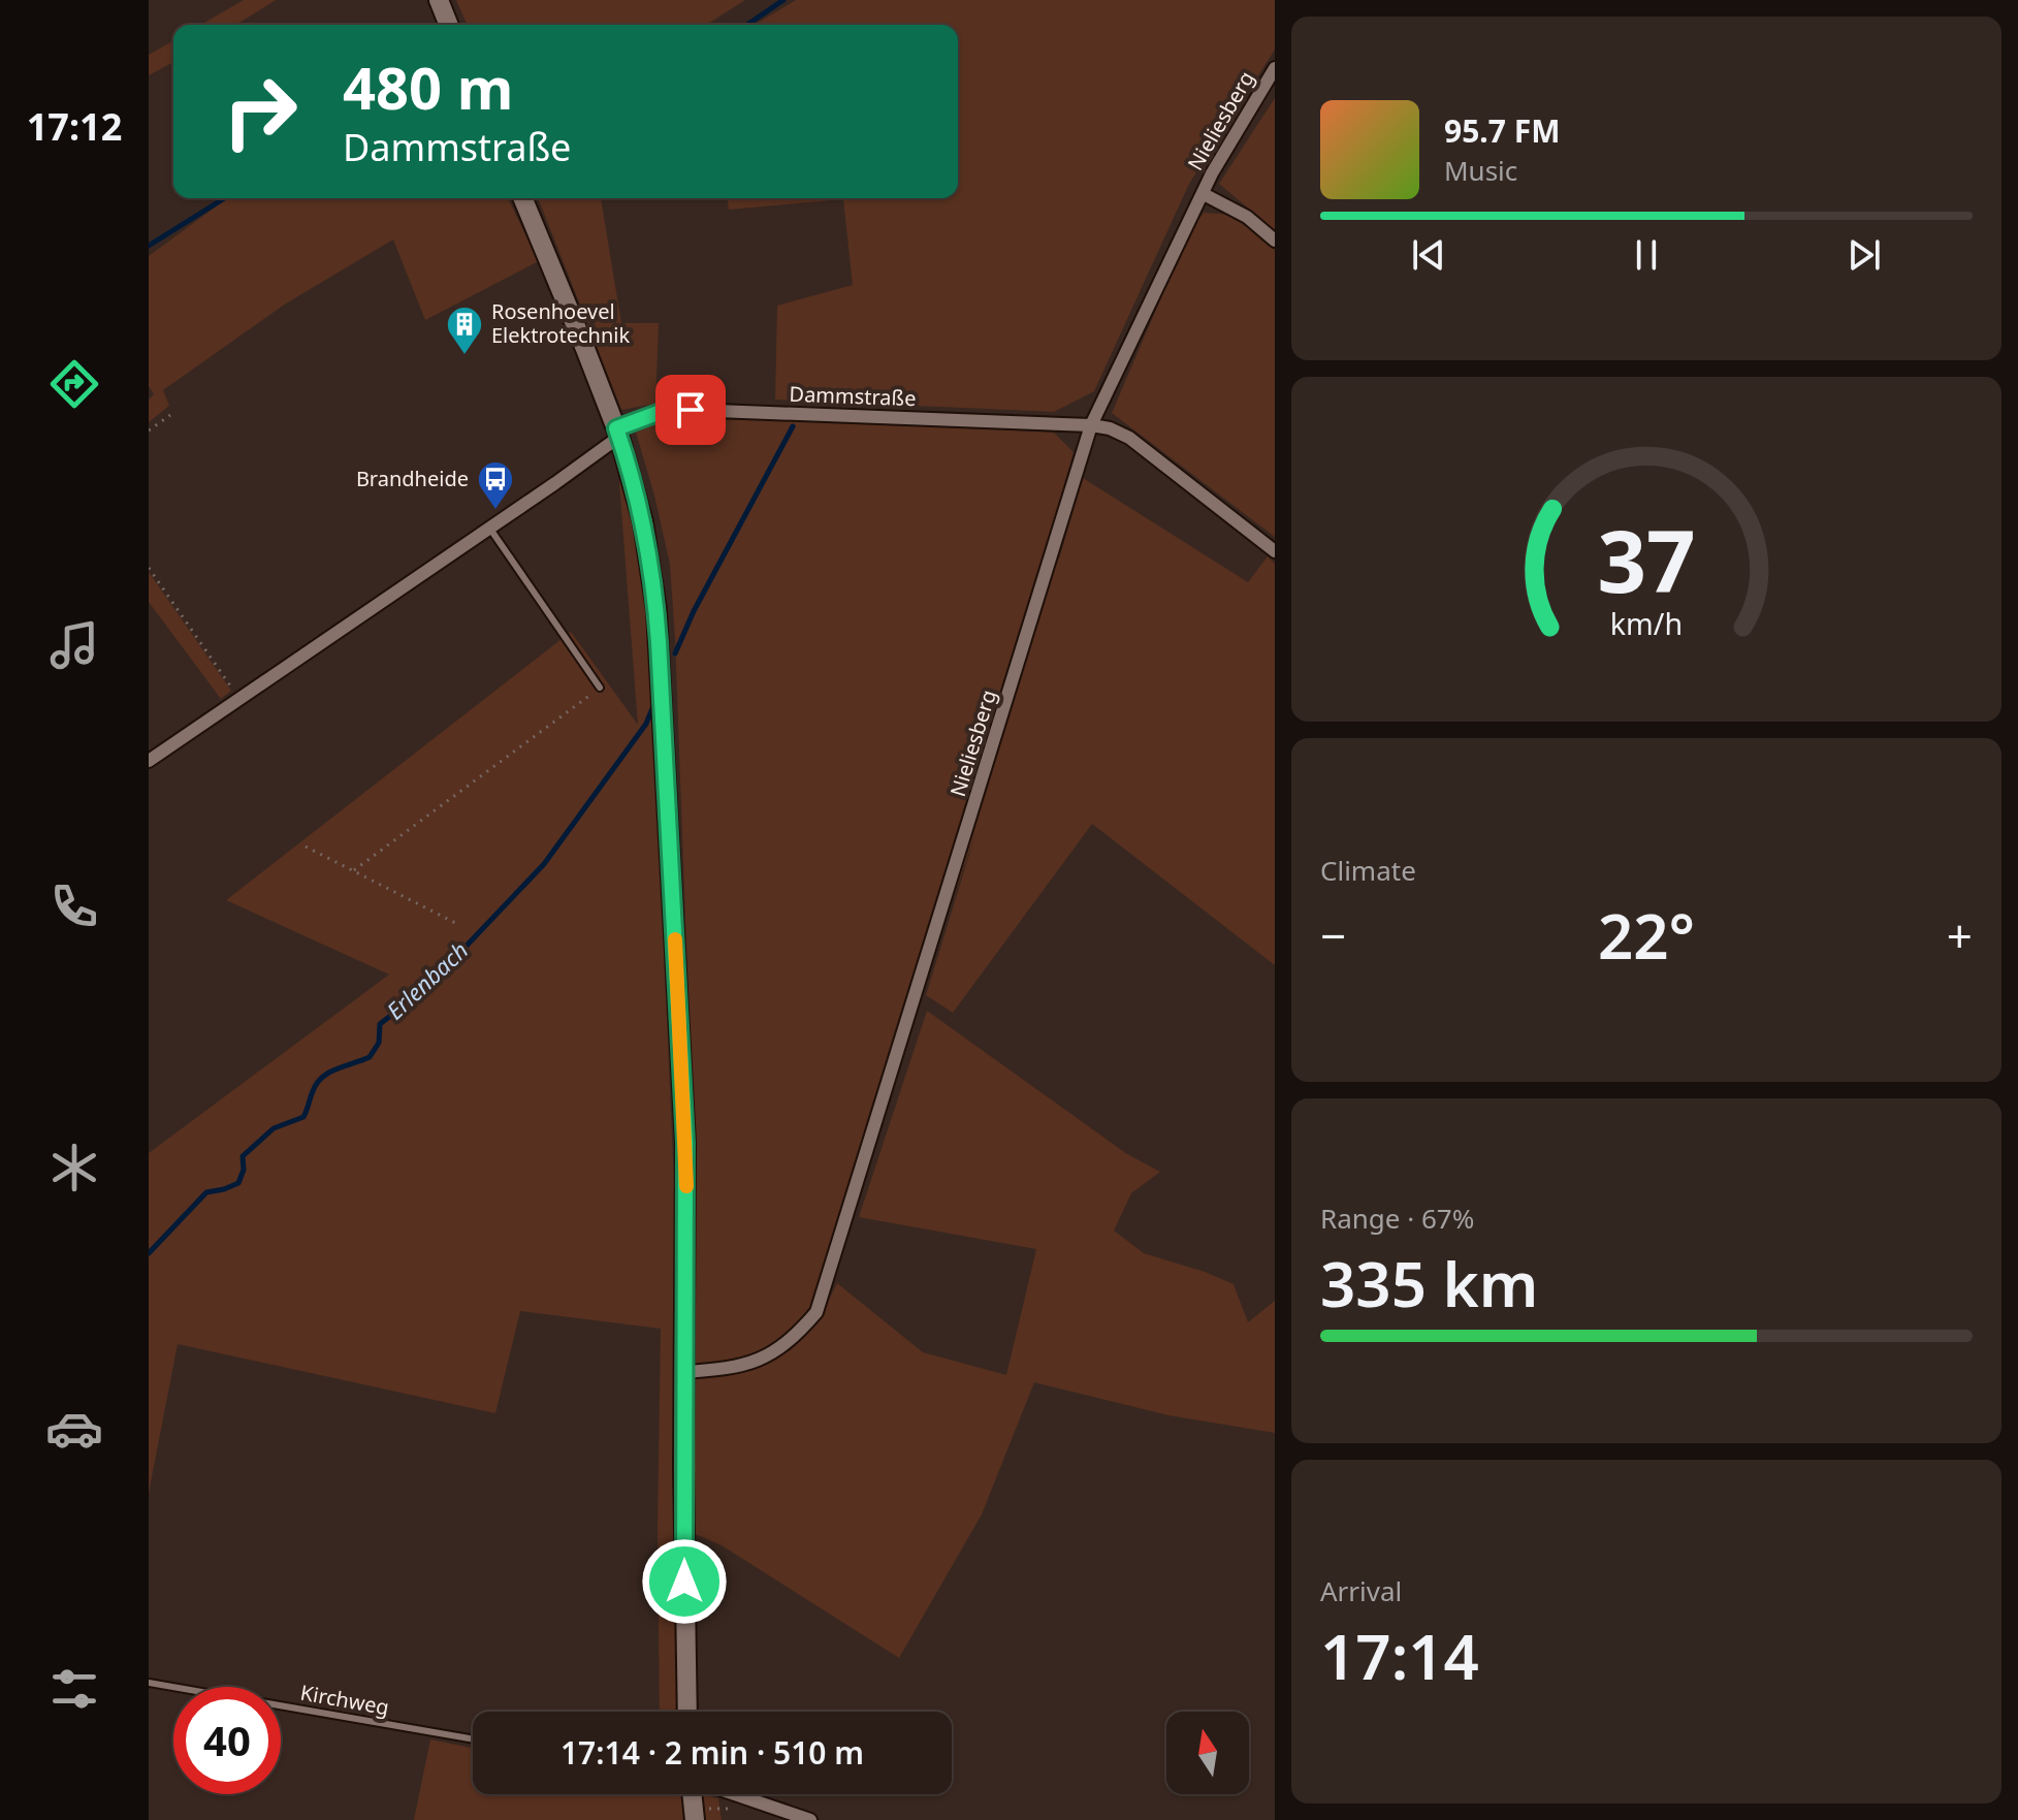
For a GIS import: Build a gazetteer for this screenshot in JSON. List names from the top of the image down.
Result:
{
  "streets": {
    "street": ["Nieliesberg", "Dammstraße"],
    "lane": ["Kirchweg"]
  },
  "crossings": [
    ["Nieliesberg", "Dammstraße"]
  ],
  "water": ["Erlenbach"],
  "places": {
    "building": ["Rosenhoevel Elektrotechnik"],
    "bus stop": ["Brandheide"]
  },
  "north": "top",
  "page": {
    "tabs": "17:12",
    "turn": ["480 m", "Dammstraße"],
    "song": ["95.7 FM", "Music"],
    "tile": [
      "Climate",
      ["Range · 67%", "335 km"],
      ["Arrival", "17:14"]
    ],
    "heat": ["−", "22°", "+"],
    "limit": "40",
    "trip": "17:14 · 2 min · 510 m",
    "gauge": ["37", "km/h"]
  }
}
